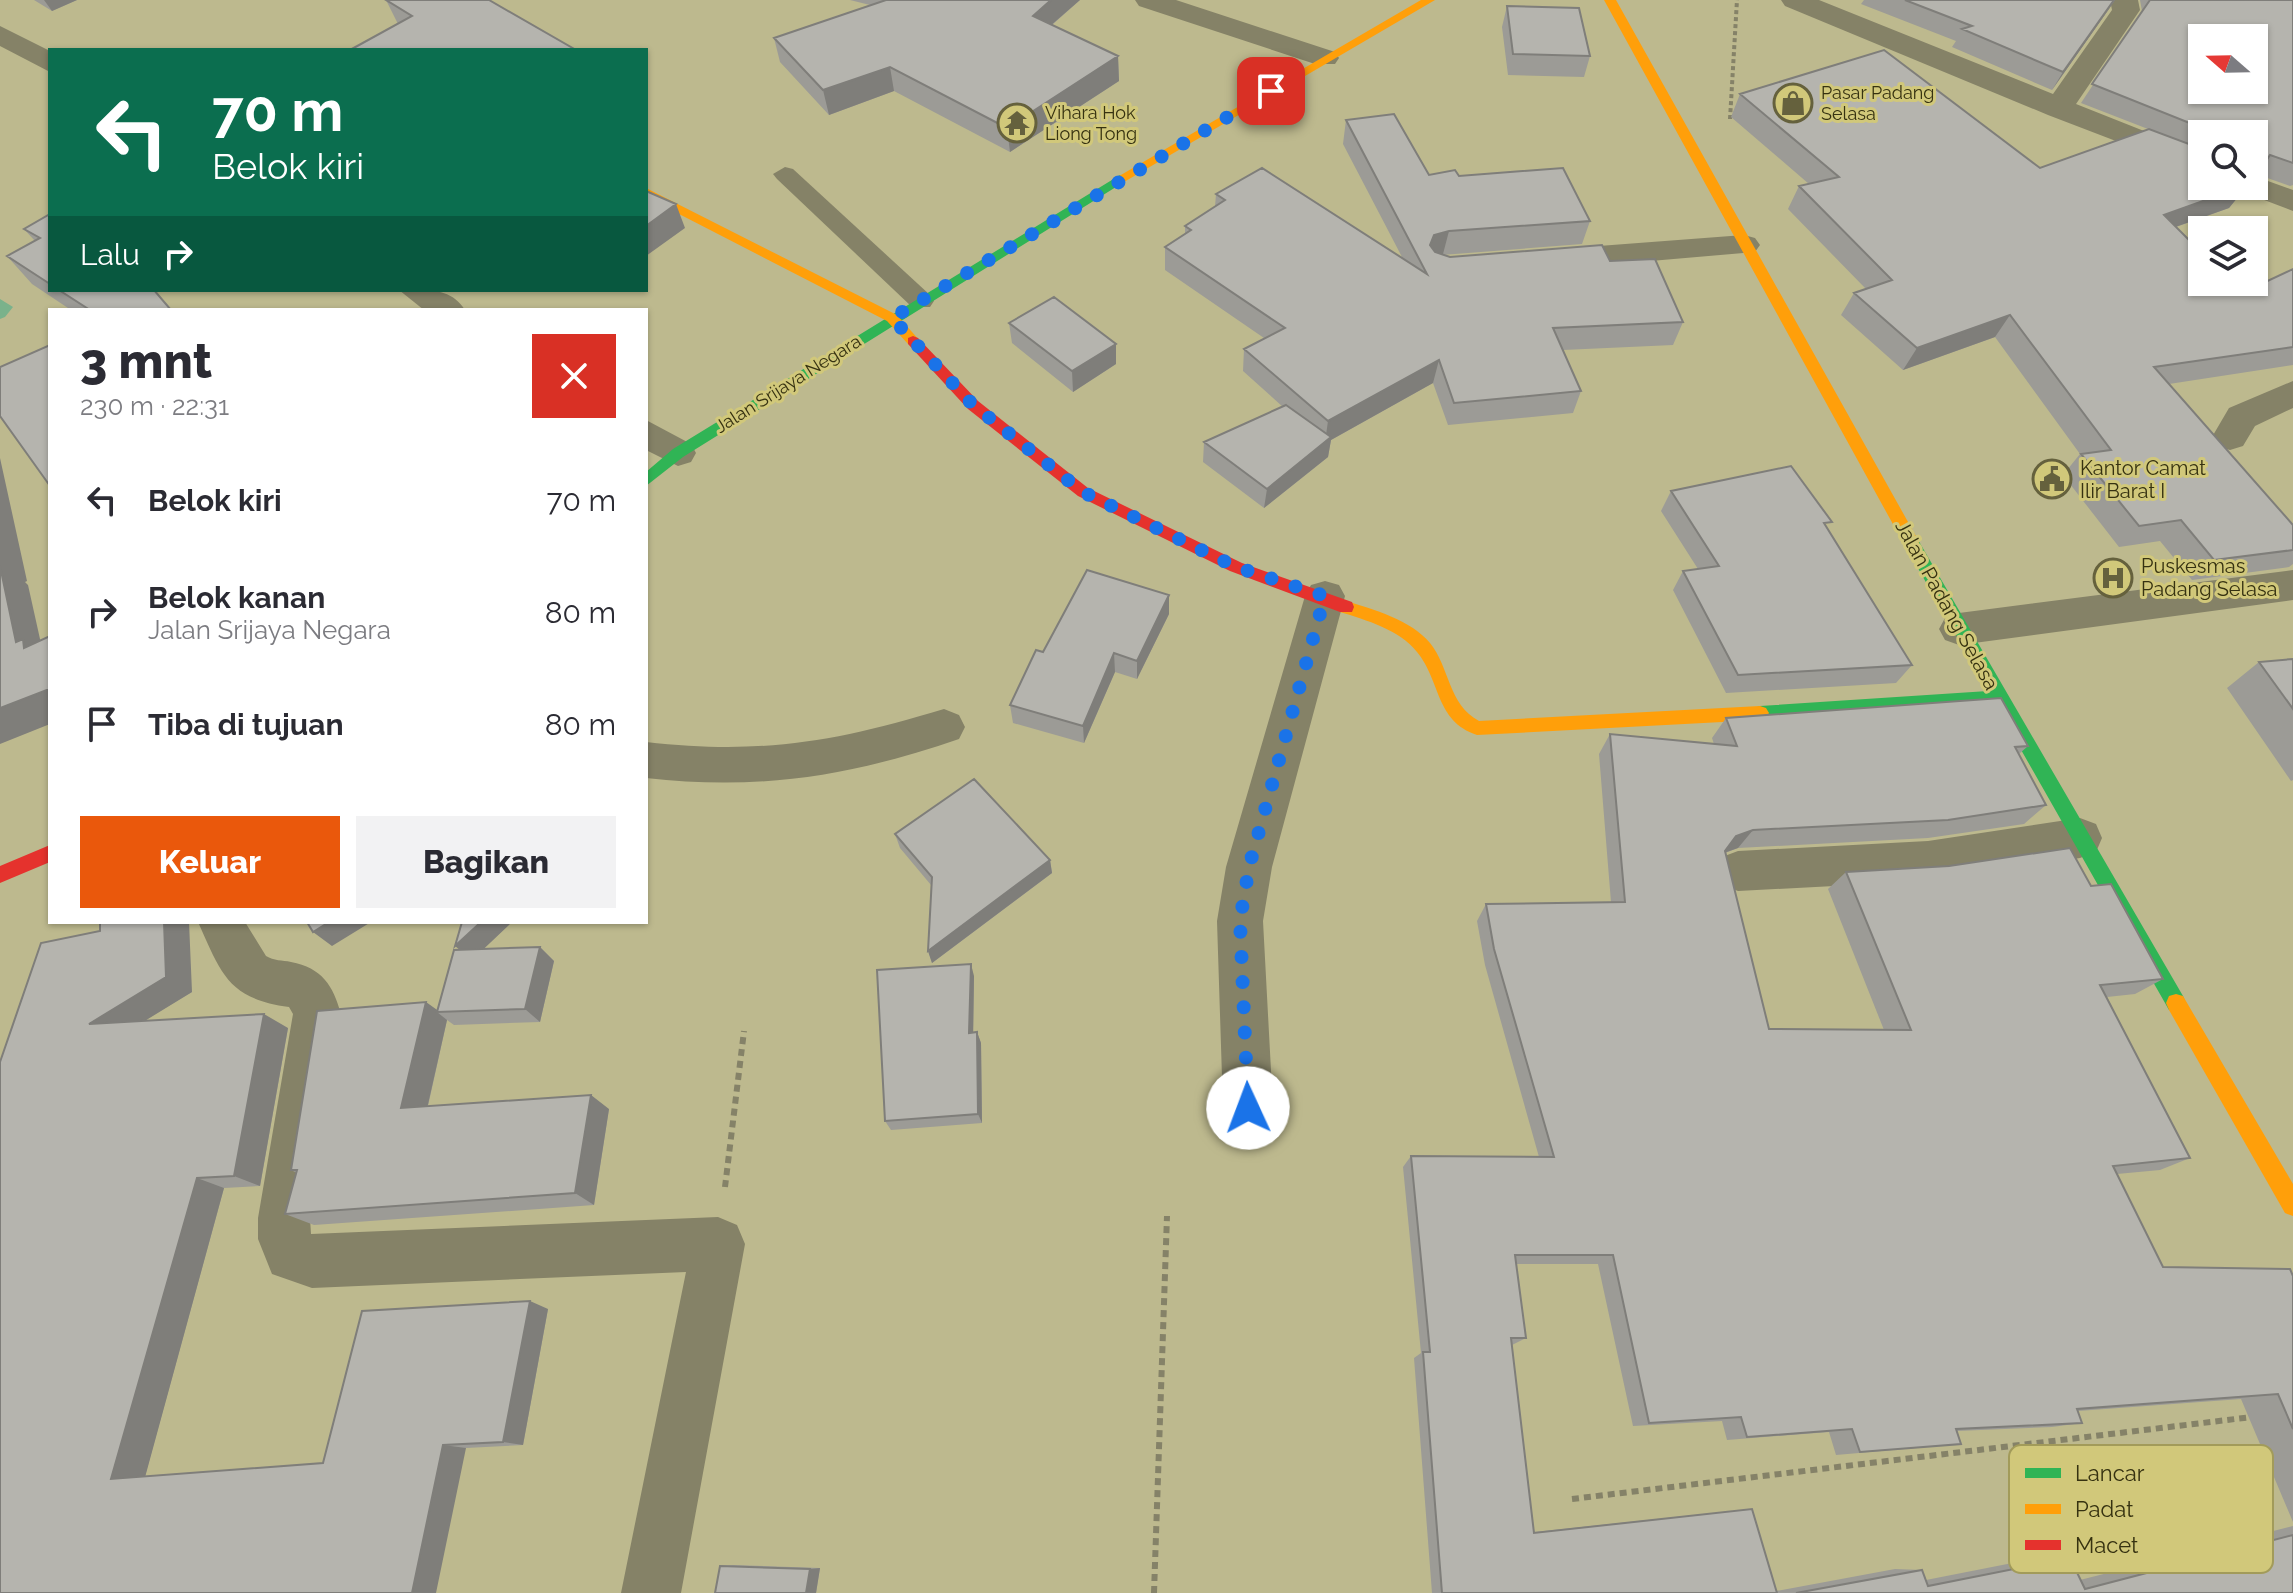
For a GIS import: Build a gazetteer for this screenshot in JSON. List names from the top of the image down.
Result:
{
  "streets": {
    "street": ["Jalan Srijaya Negara", "Jalan Padang Selasa"]
  },
  "places": {
    "shop": ["Pasar Padang Selasa"],
    "temple": ["Vihara Hok Liong Tong"],
    "public building": ["Kantor Camat Ilir Barat I"],
    "hospital": ["Puskesmas Padang Selasa"]
  },
  "legend": ["Lancar", "Padat", "Macet"],
  "north": "left",
  "page": {
    "turn": ["70 m", "Belok kiri"],
    "then": "Lalu",
    "heading": ["3 mnt", "230 m · 22:31"],
    "list": [
      {
        "name": "Belok kiri",
        "value": "70 m"
      },
      {
        "name": "Belok kanan",
        "note": "Jalan Srijaya Negara",
        "value": "80 m"
      },
      {
        "name": "Tiba di tujuan",
        "value": "80 m"
      }
    ],
    "buttons": ["Keluar", "Bagikan"]
  }
}
